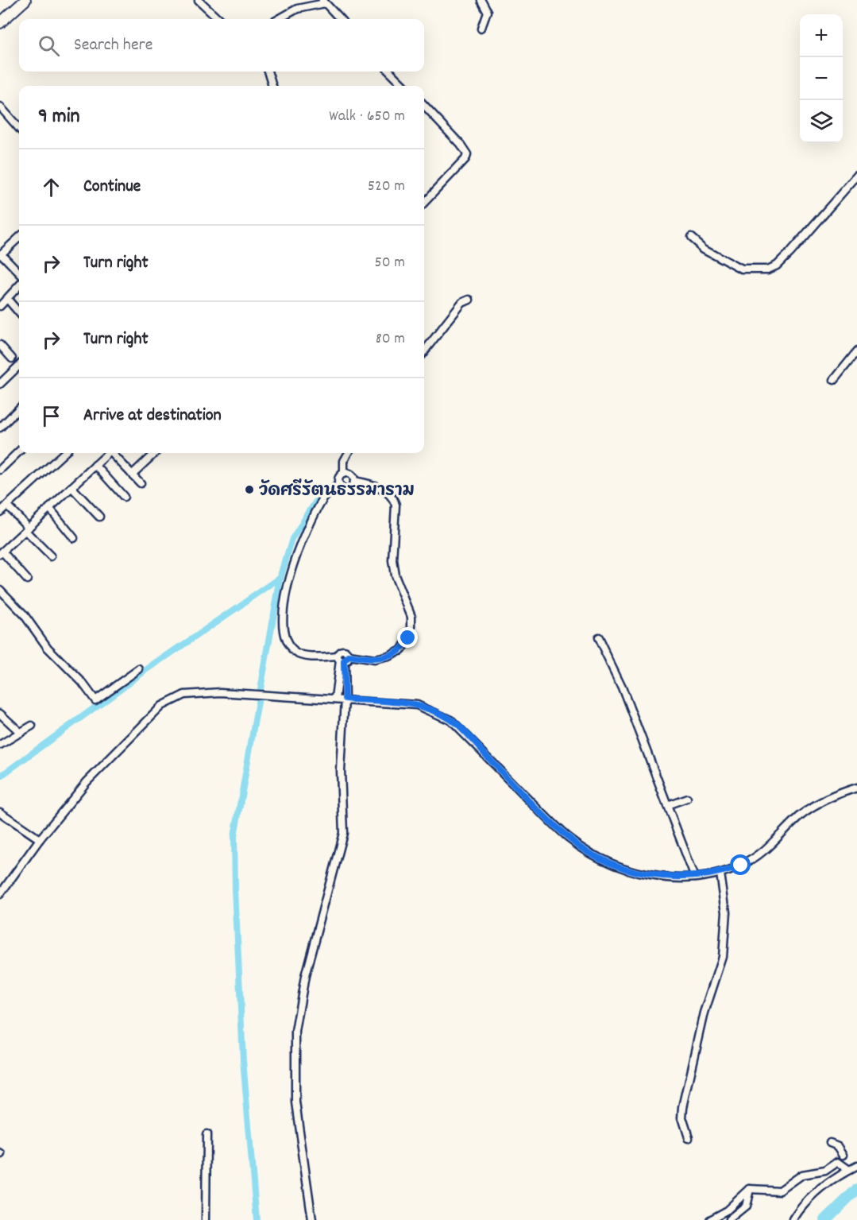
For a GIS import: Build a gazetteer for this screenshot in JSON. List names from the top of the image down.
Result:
{
  "places": ["วัดศรีรัตนธรรมาราม"],
  "page": {
    "map_buttons": ["+", "−"],
    "search": "Search here",
    "heading": ["9 min", "Walk · 650 m"],
    "list": [
      ["Continue", "520 m"],
      ["Turn right", "50 m"],
      ["Turn right", "80 m"],
      "Arrive at destination"
    ]
  }
}
